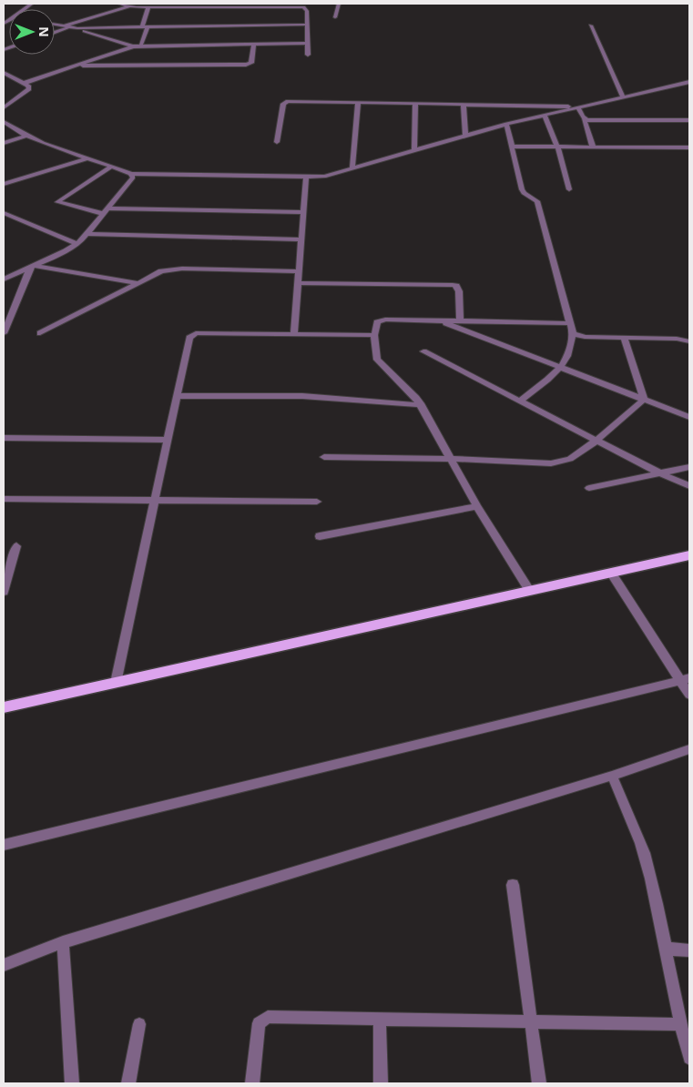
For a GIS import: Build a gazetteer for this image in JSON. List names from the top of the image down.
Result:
{
  "north": "right"
}
